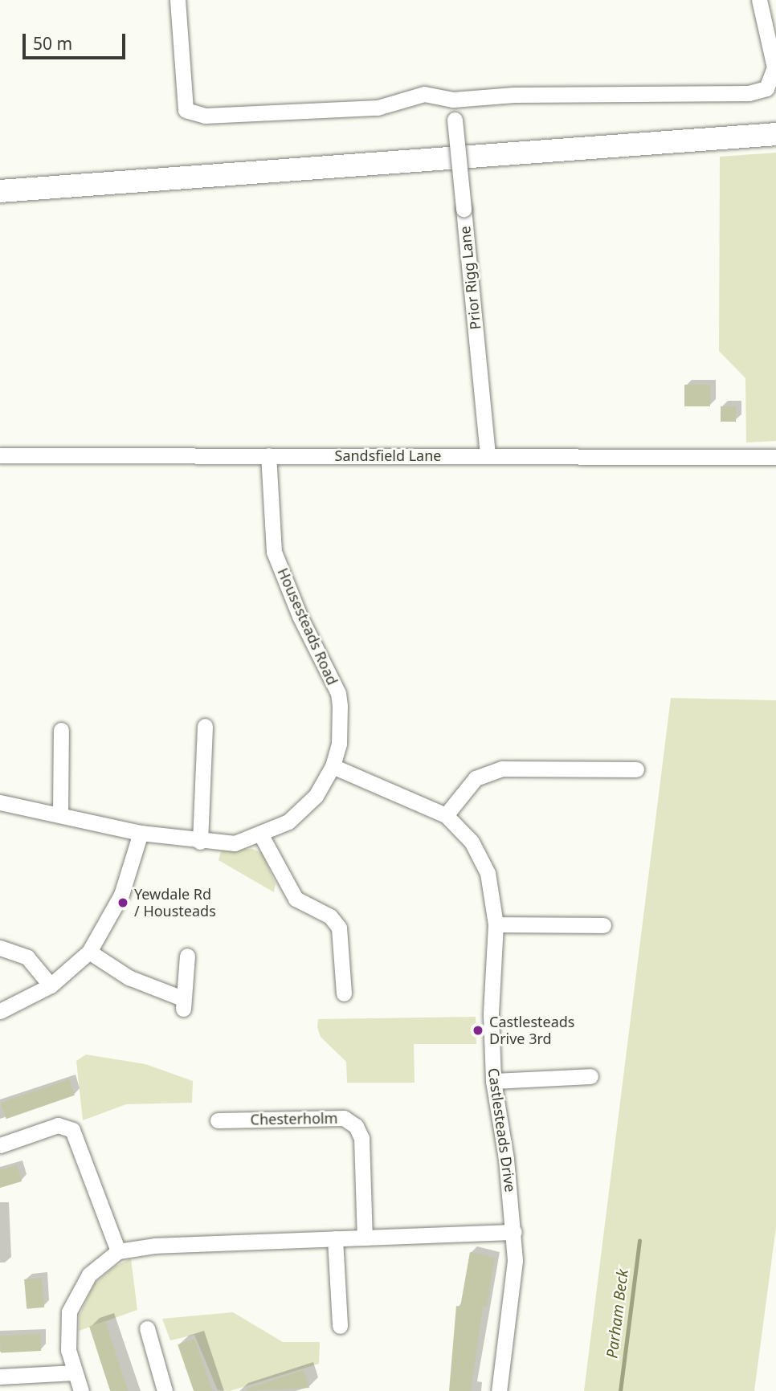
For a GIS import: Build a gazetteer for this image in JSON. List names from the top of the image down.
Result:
{
  "streets": {
    "street": [
      "Prior Rigg Lane",
      "Sandsfield Lane",
      "Housesteads Road",
      "Chesterholm",
      "Castlesteads Drive"
    ]
  },
  "crossings": [
    ["Prior Rigg Lane", "Sandsfield Lane"],
    ["Sandsfield Lane", "Housesteads Road"],
    ["Housesteads Road", "Castlesteads Drive"]
  ],
  "water": ["Parham Beck"],
  "places": ["Yewdale Rd / Housteads", "Castlesteads Drive 3rd"],
  "scale_bar": "50 m"
}
